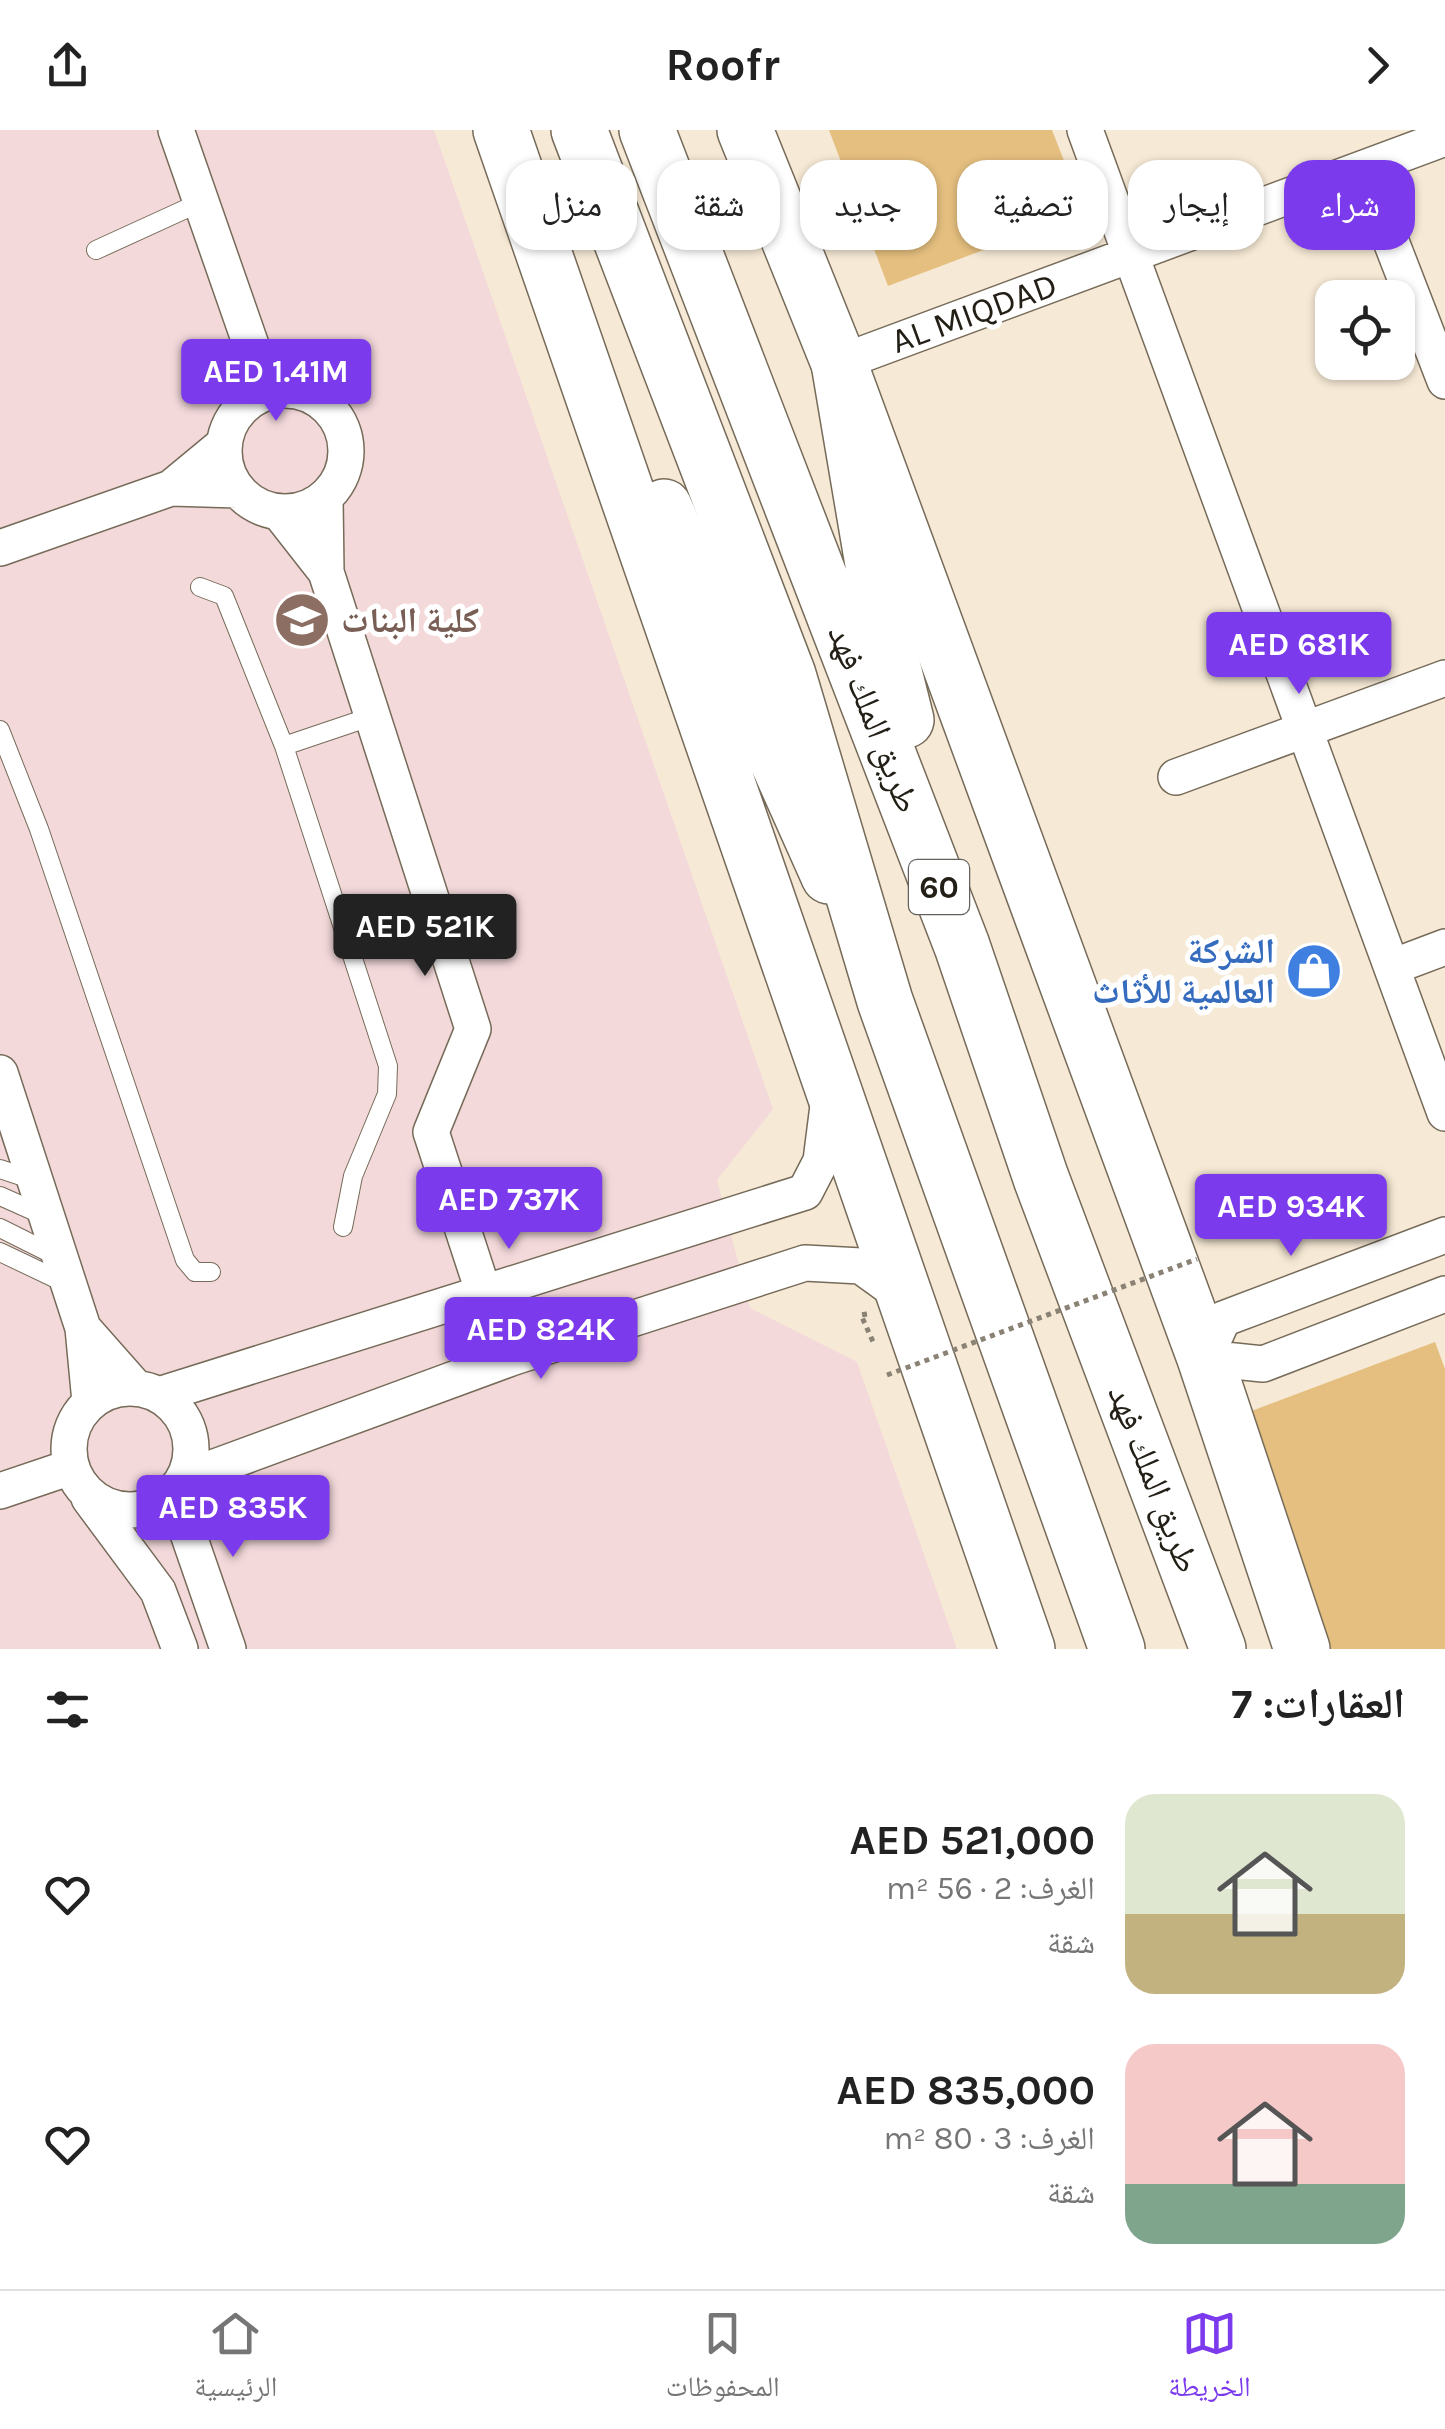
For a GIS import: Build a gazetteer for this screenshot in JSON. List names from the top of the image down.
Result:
{
  "streets": {
    "main road": ["طريق الملك فهد", "60"],
    "street": ["AL MIQDAD"]
  },
  "places": {
    "school or university": ["كلية البنات"],
    "shop": ["الشركة العالمية للأثاث"]
  },
  "page": {
    "header": "Roofr",
    "chip": [
      "شراء",
      "إيجار",
      "تصفية",
      "جديد",
      "شقة",
      "منزل"
    ],
    "price": [
      "AED 1.41M",
      "AED 681K",
      "AED 521K",
      "AED 737K",
      "AED 934K",
      "AED 824K",
      "AED 835K"
    ],
    "heading": "العقارات: 7",
    "list": [
      {
        "name": "AED 521,000",
        "note": "الغرف: 2 · 56 m² · شقة"
      },
      {
        "name": "AED 835,000",
        "note": "الغرف: 3 · 80 m² · شقة"
      }
    ],
    "tabs": ["الخريطة", "المحفوظات", "الرئيسية"]
  }
}
